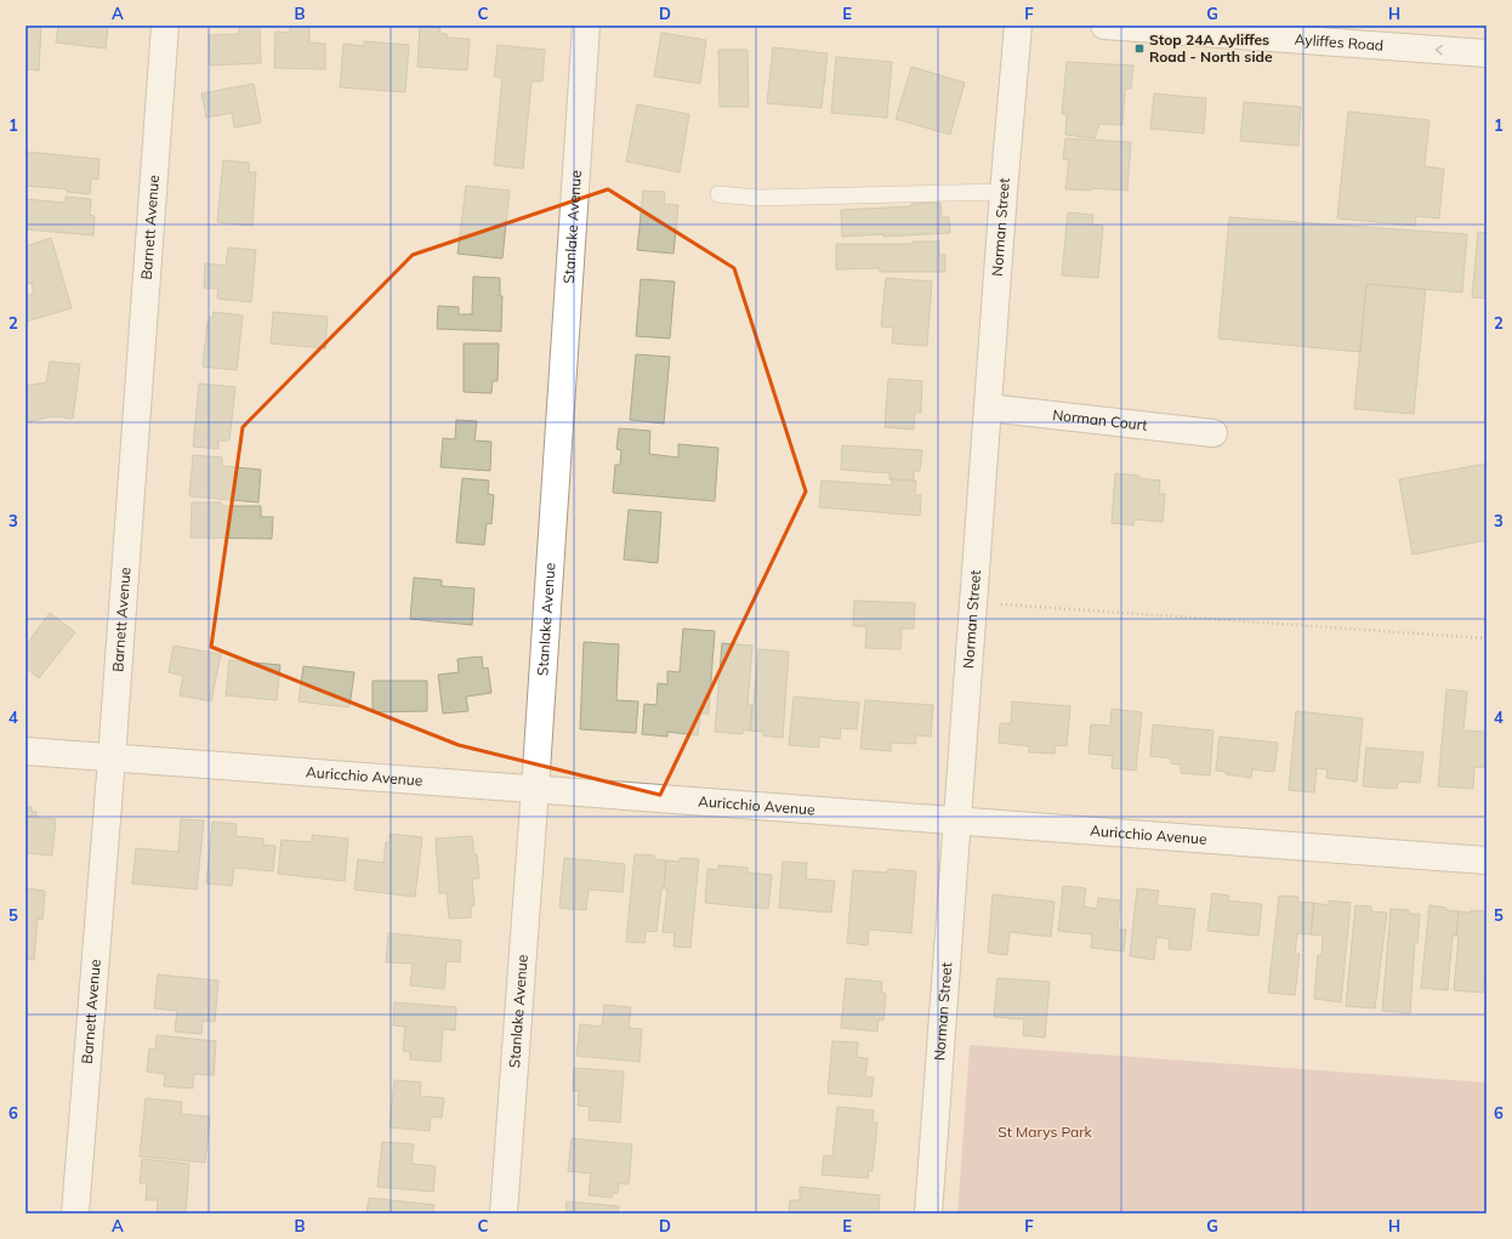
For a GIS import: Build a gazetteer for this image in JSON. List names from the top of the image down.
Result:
{
  "streets": {
    "street": [
      "Ayliffes Road",
      "Barnett Avenue",
      "Stanlake Avenue",
      "Norman Street",
      "Norman Court",
      "Auricchio Avenue"
    ]
  },
  "crossings": [
    ["Barnett Avenue", "Auricchio Avenue"],
    ["Stanlake Avenue", "Auricchio Avenue"],
    ["Norman Street", "Norman Court"],
    ["Norman Street", "Auricchio Avenue"]
  ],
  "one_way": ["Ayliffes Road"],
  "parks": ["St Marys Park"],
  "places": {
    "transit": ["Stop 24A Ayliffes Road - North side"]
  },
  "grid": {
    "columns": [
      "A",
      "B",
      "C",
      "D",
      "E",
      "F",
      "G",
      "H"
    ],
    "rows": [
      "1",
      "2",
      "3",
      "4",
      "5",
      "6"
    ]
  }
}
